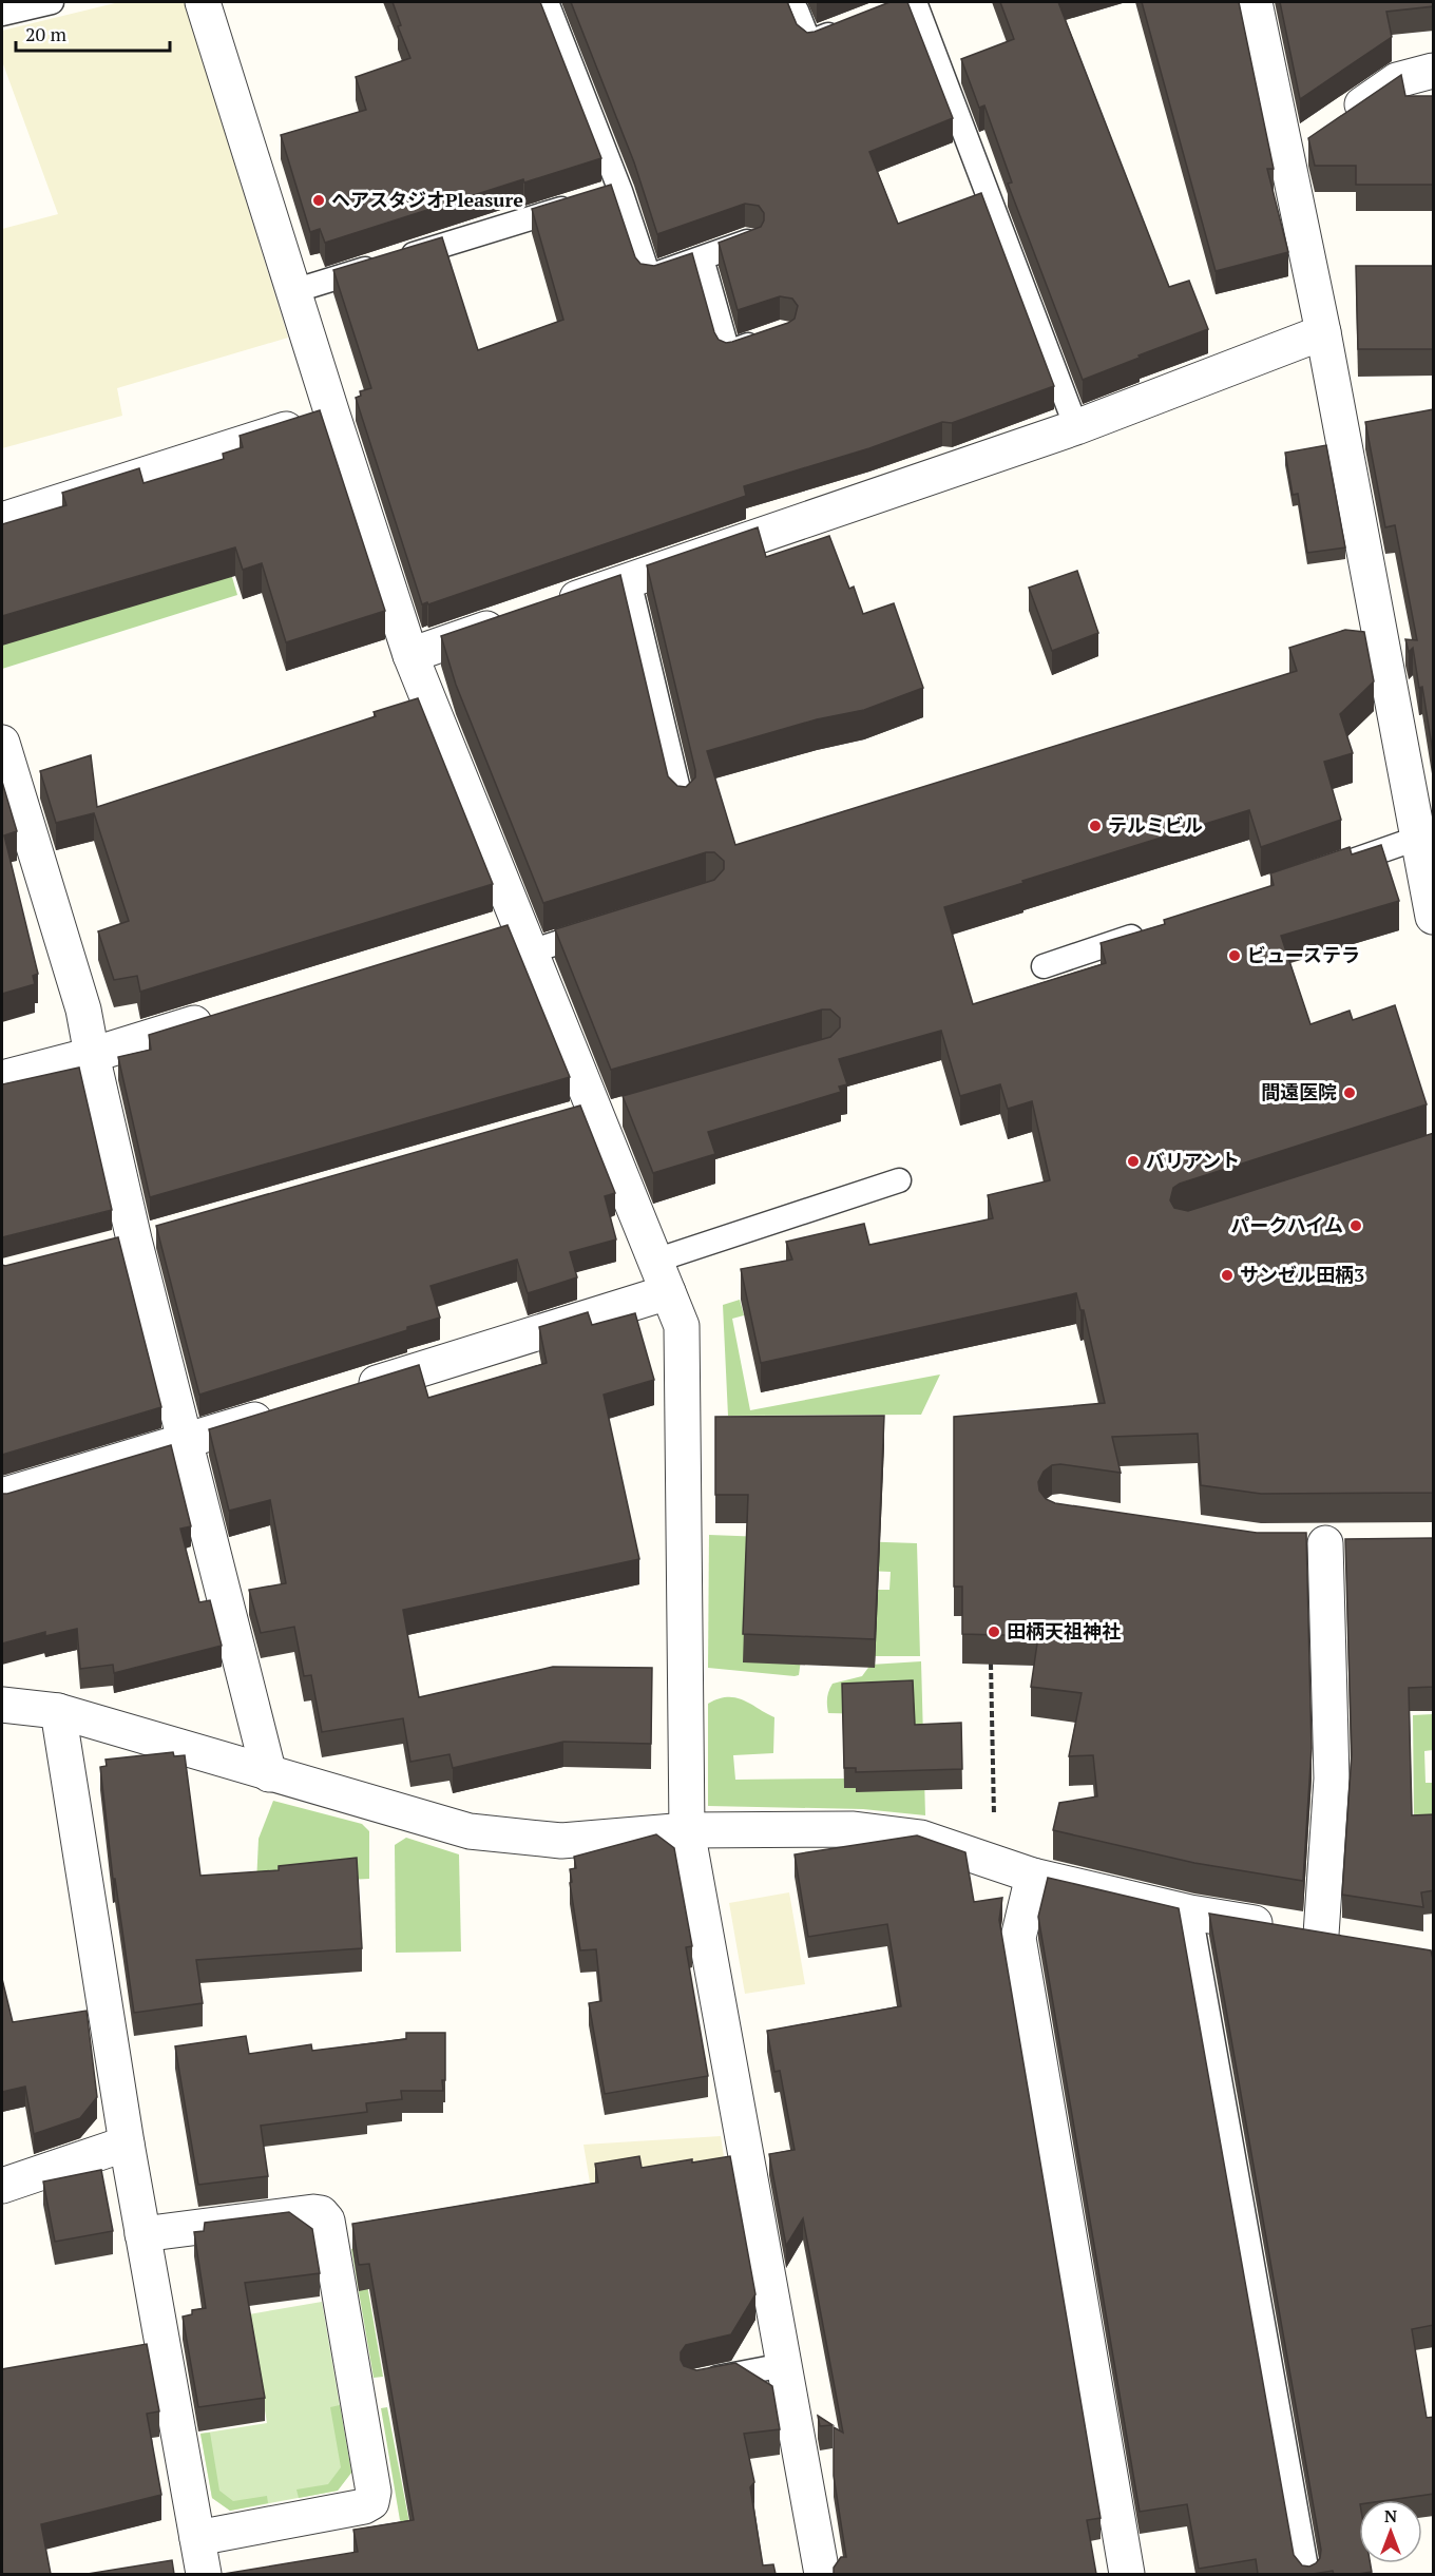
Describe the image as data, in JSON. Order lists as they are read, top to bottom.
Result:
{
  "places": [
    "ヘアスタジオPleasure",
    "テルミビル",
    "ビューステラ",
    "間遠医院",
    "バリアント",
    "パークハイム",
    "サンゼル田柄3",
    "田柄天祖神社"
  ],
  "scale_bar": "20 m",
  "north": "top"
}
